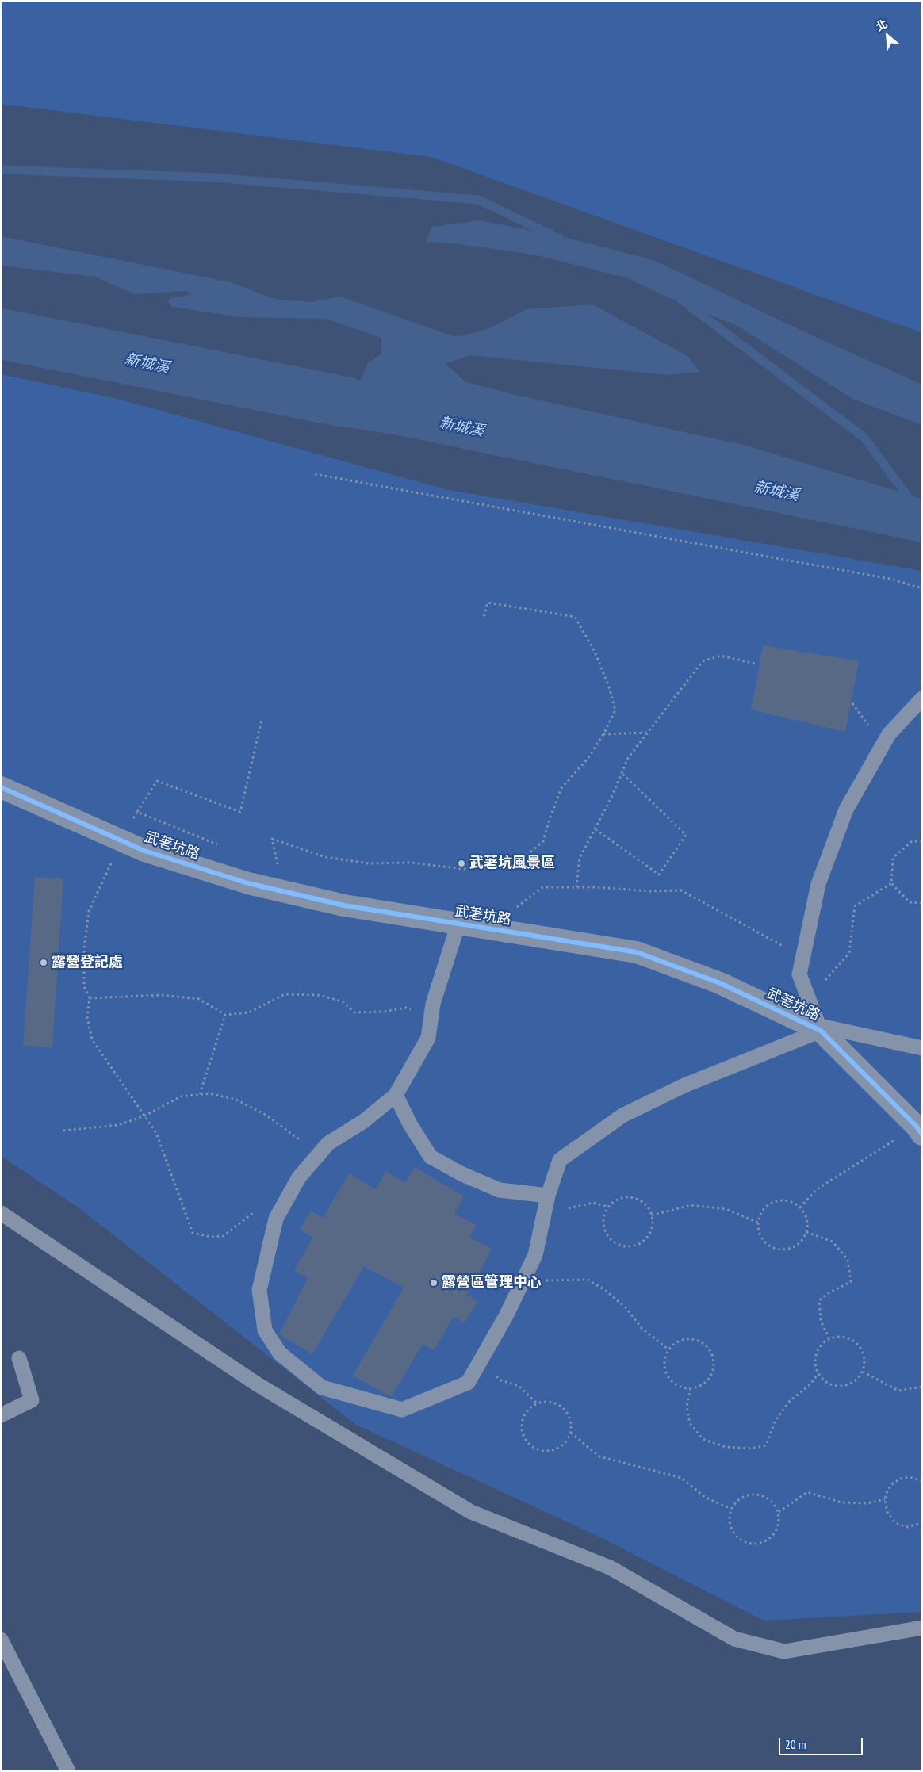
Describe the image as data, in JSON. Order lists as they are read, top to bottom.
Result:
{
  "streets": {
    "street": ["武荖坑路"]
  },
  "water": ["新城溪"],
  "places": ["武荖坑風景區", "露營登記處", "露營區管理中心"],
  "scale_bar": "20 m",
  "north": "top left"
}
